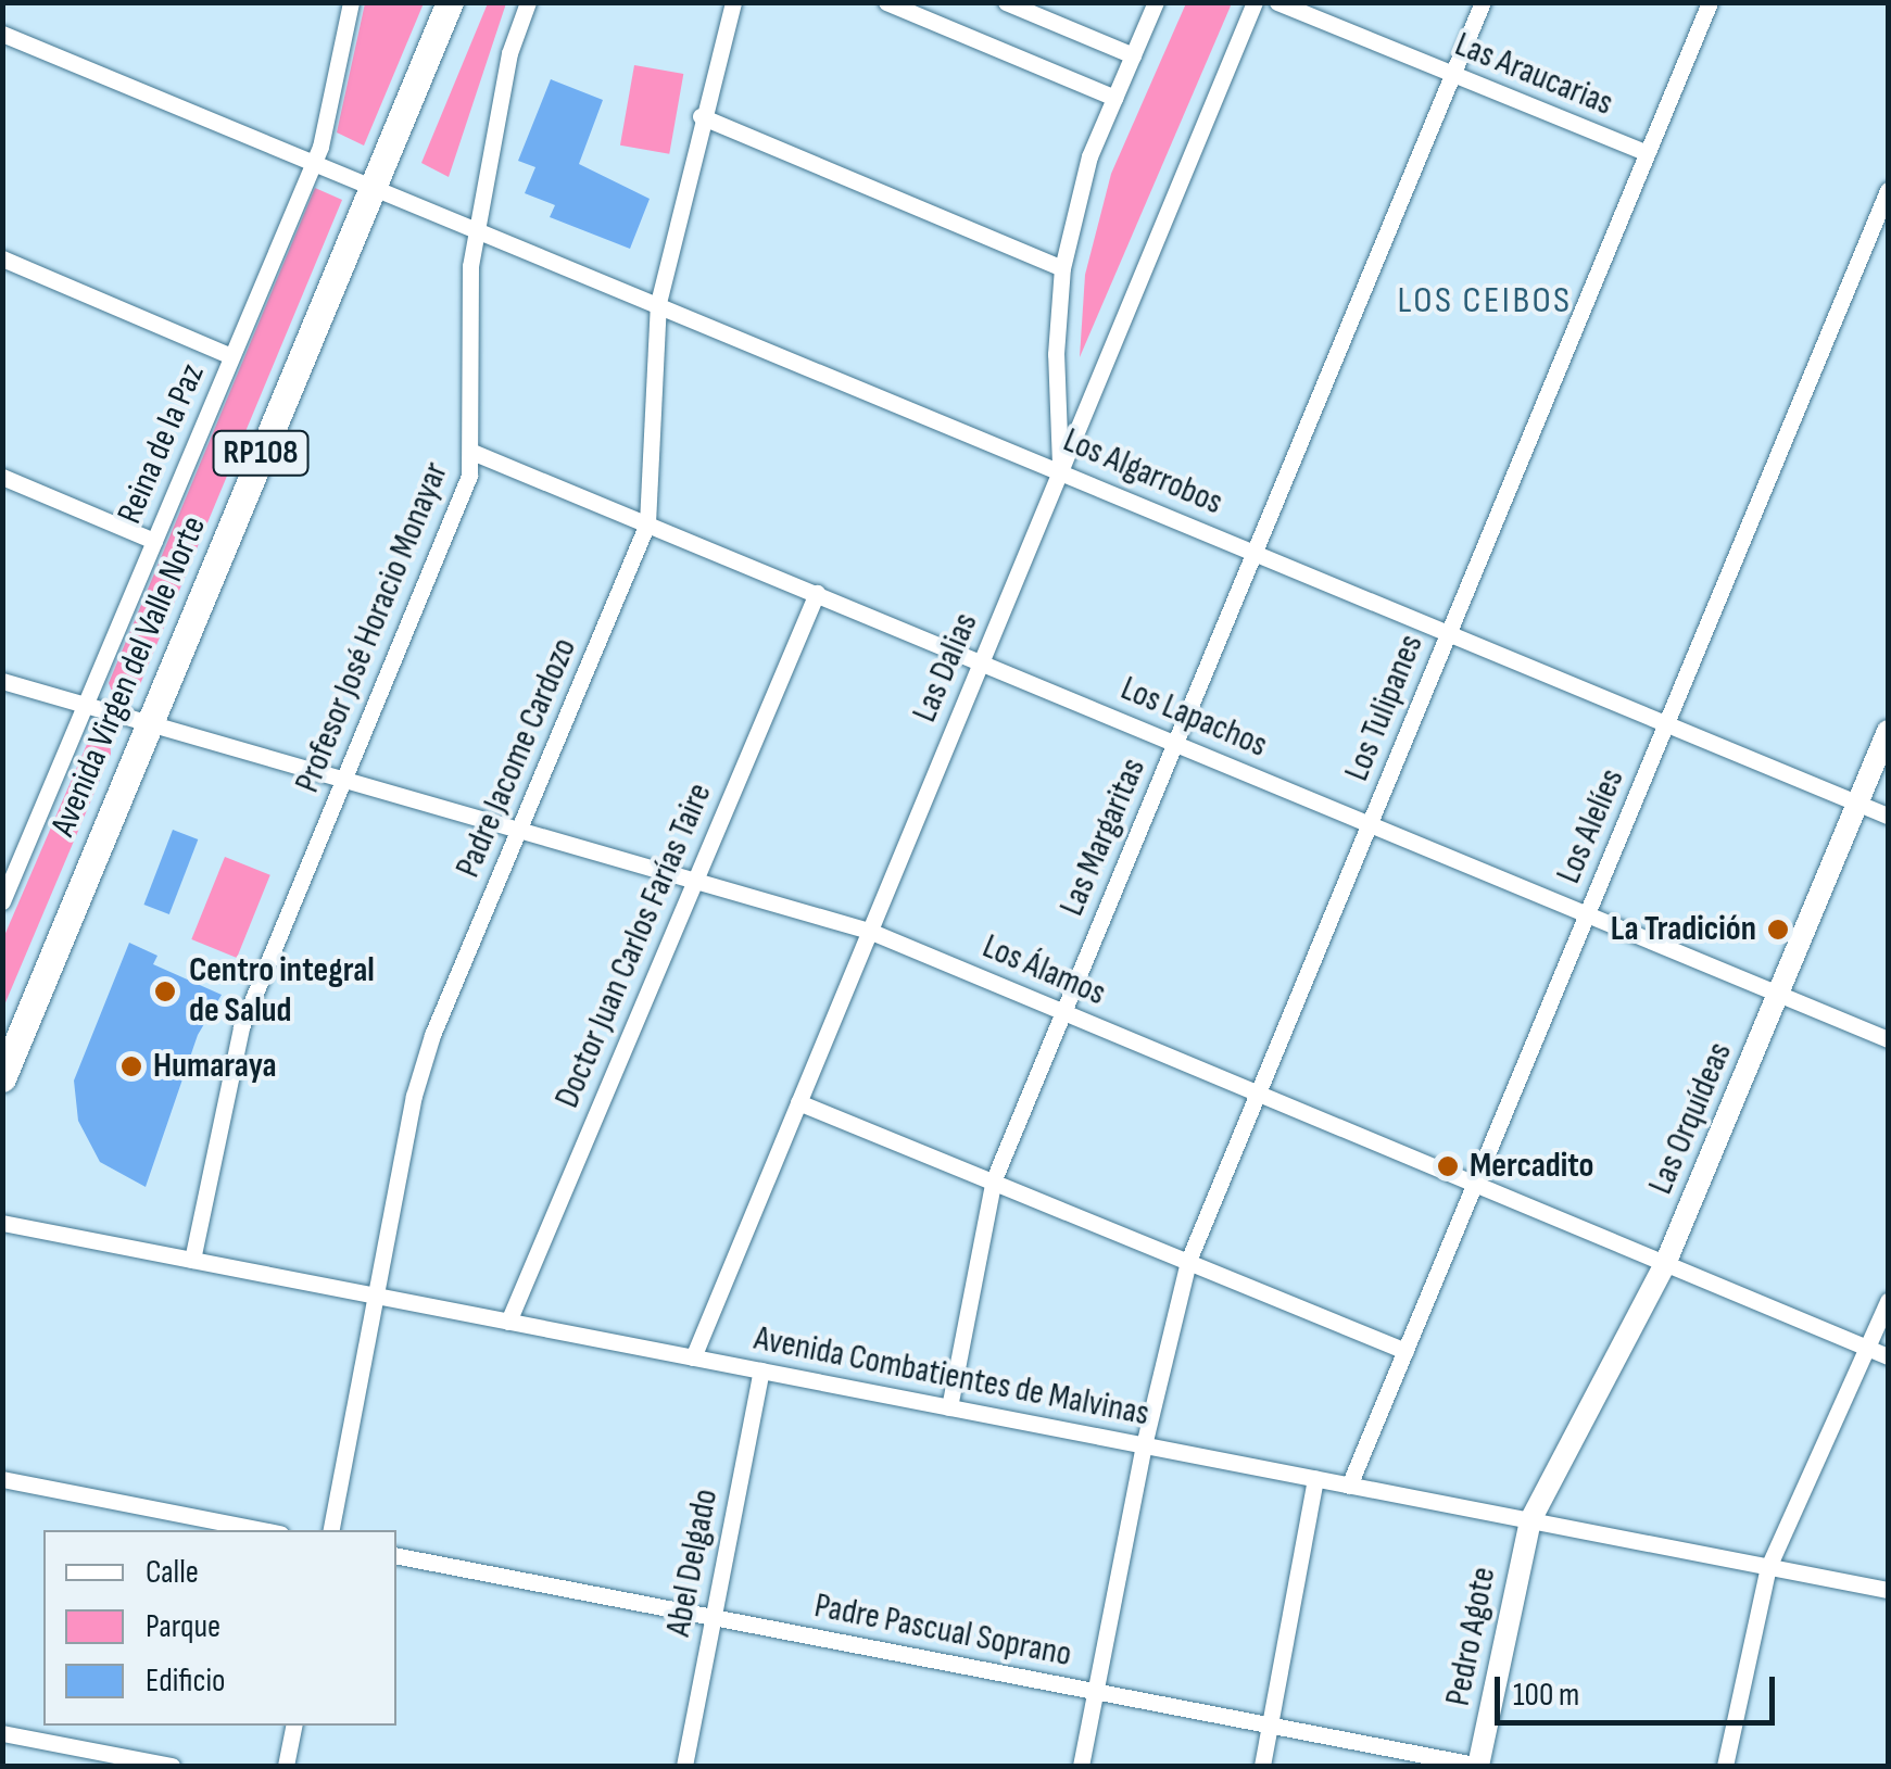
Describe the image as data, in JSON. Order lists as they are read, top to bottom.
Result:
{
  "streets": {
    "main road": ["RP108", "Avenida Virgen del Valle Norte"],
    "street": [
      "Las Araucarias",
      "Reina de la Paz",
      "Los Algarrobos",
      "Profesor José Horacio Monayar",
      "Las Dalias",
      "Los Tulipanes",
      "Los Lapachos",
      "Padre Jacome Cardozo",
      "Los Alelíes",
      "Las Margaritas",
      "Doctor Juan Carlos Farías Taire",
      "Los Álamos",
      "Las Orquídeas",
      "Avenida Combatientes de Malvinas",
      "Abel Delgado",
      "Padre Pascual Soprano",
      "Pedro Agote"
    ]
  },
  "crossings": [
    ["Las Araucarias", "Los Tulipanes"],
    ["Las Araucarias", "Las Margaritas"],
    ["Reina de la Paz", "Los Algarrobos"],
    ["Reina de la Paz", "Los Álamos"],
    ["Los Algarrobos", "Profesor José Horacio Monayar"],
    ["Los Algarrobos", "Las Dalias"],
    ["Los Algarrobos", "Avenida Virgen del Valle Norte"],
    ["Los Algarrobos", "Los Tulipanes"],
    ["Los Algarrobos", "Padre Jacome Cardozo"],
    ["Los Algarrobos", "Los Alelíes"],
    ["Los Algarrobos", "Las Margaritas"],
    ["Los Algarrobos", "Las Orquídeas"],
    ["Profesor José Horacio Monayar", "Los Lapachos"],
    ["Profesor José Horacio Monayar", "Los Álamos"],
    ["Profesor José Horacio Monayar", "Avenida Combatientes de Malvinas"],
    ["Las Dalias", "Los Lapachos"],
    ["Las Dalias", "Los Álamos"],
    ["Las Dalias", "Avenida Combatientes de Malvinas"],
    ["Avenida Virgen del Valle Norte", "Los Álamos"],
    ["Los Tulipanes", "Los Lapachos"],
    ["Los Tulipanes", "Los Álamos"],
    ["Los Tulipanes", "Avenida Combatientes de Malvinas"],
    ["Los Tulipanes", "Padre Pascual Soprano"],
    ["Los Lapachos", "Padre Jacome Cardozo"],
    ["Los Lapachos", "Los Alelíes"],
    ["Los Lapachos", "Las Margaritas"],
    ["Los Lapachos", "Doctor Juan Carlos Farías Taire"],
    ["Los Lapachos", "Las Orquídeas"],
    ["Padre Jacome Cardozo", "Los Álamos"],
    ["Padre Jacome Cardozo", "Avenida Combatientes de Malvinas"],
    ["Los Alelíes", "Los Álamos"],
    ["Los Alelíes", "Avenida Combatientes de Malvinas"],
    ["Las Margaritas", "Los Álamos"],
    ["Las Margaritas", "Avenida Combatientes de Malvinas"],
    ["Doctor Juan Carlos Farías Taire", "Los Álamos"],
    ["Doctor Juan Carlos Farías Taire", "Avenida Combatientes de Malvinas"],
    ["Los Álamos", "Las Orquídeas"],
    ["Las Orquídeas", "Avenida Combatientes de Malvinas"],
    ["Las Orquídeas", "Pedro Agote"],
    ["Avenida Combatientes de Malvinas", "Abel Delgado"],
    ["Avenida Combatientes de Malvinas", "Pedro Agote"],
    ["Abel Delgado", "Padre Pascual Soprano"],
    ["Padre Pascual Soprano", "Pedro Agote"]
  ],
  "districts": ["LOS CEIBOS"],
  "places": [
    "La Tradición",
    "Centro integral de Salud",
    "Humaraya",
    "Mercadito"
  ],
  "legend": ["Calle", "Parque", "Edificio"],
  "scale_bar": "100 m"
}
